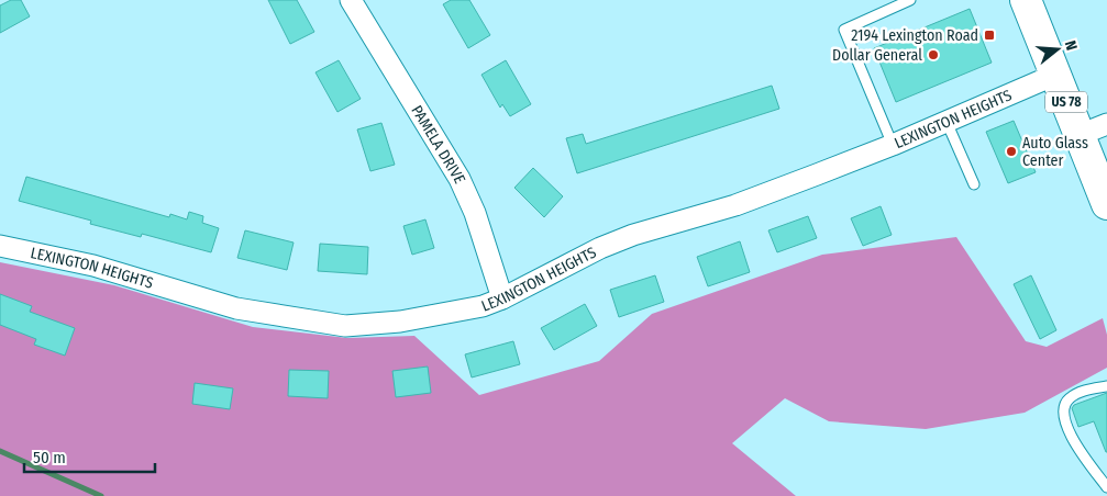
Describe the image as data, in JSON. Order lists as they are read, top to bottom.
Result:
{
  "streets": {
    "highway": ["US 78"],
    "street": ["LEXINGTON HEIGHTS", "PAMELA DRIVE"]
  },
  "crossings": [
    ["US 78", "LEXINGTON HEIGHTS"],
    ["LEXINGTON HEIGHTS", "PAMELA DRIVE"]
  ],
  "places": {
    "transit": ["2194 Lexington Road"],
    "other": ["Dollar General", "Auto Glass Center"]
  },
  "scale_bar": "50 m",
  "north": "right"
}
